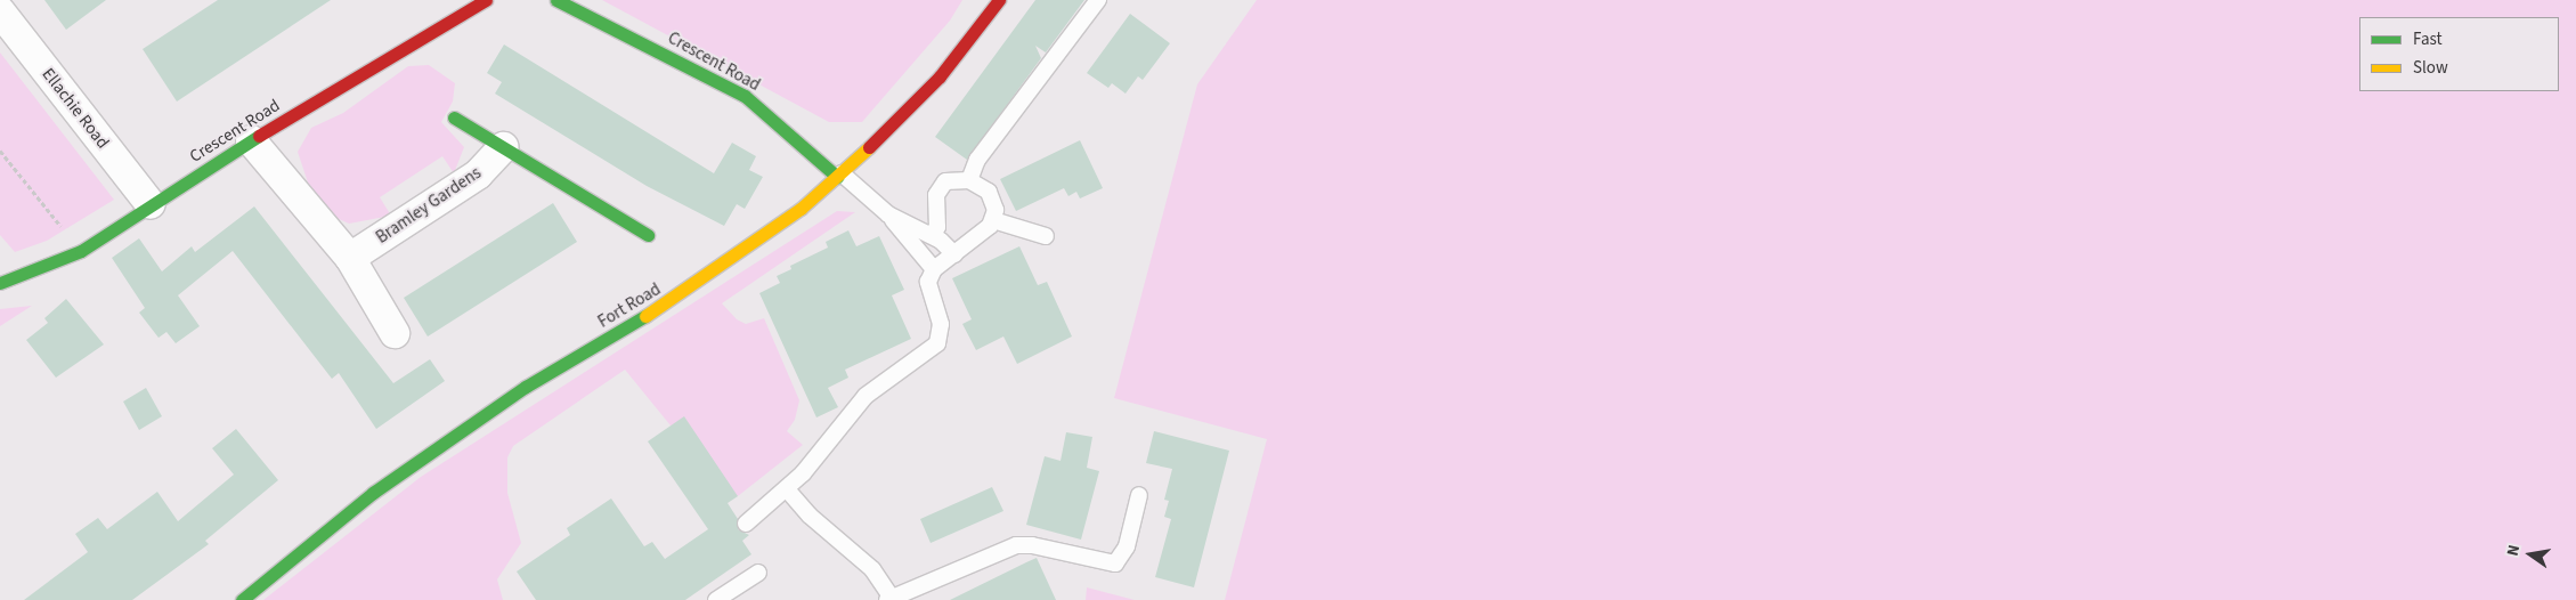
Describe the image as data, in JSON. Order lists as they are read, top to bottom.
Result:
{
  "streets": {
    "street": [
      "Crescent Road",
      "Ellachie Road",
      "Bramley Gardens",
      "Fort Road"
    ]
  },
  "crossings": [
    ["Crescent Road", "Ellachie Road"],
    ["Crescent Road", "Fort Road"]
  ],
  "legend": ["Fast", "Slow"],
  "north": "left"
}
